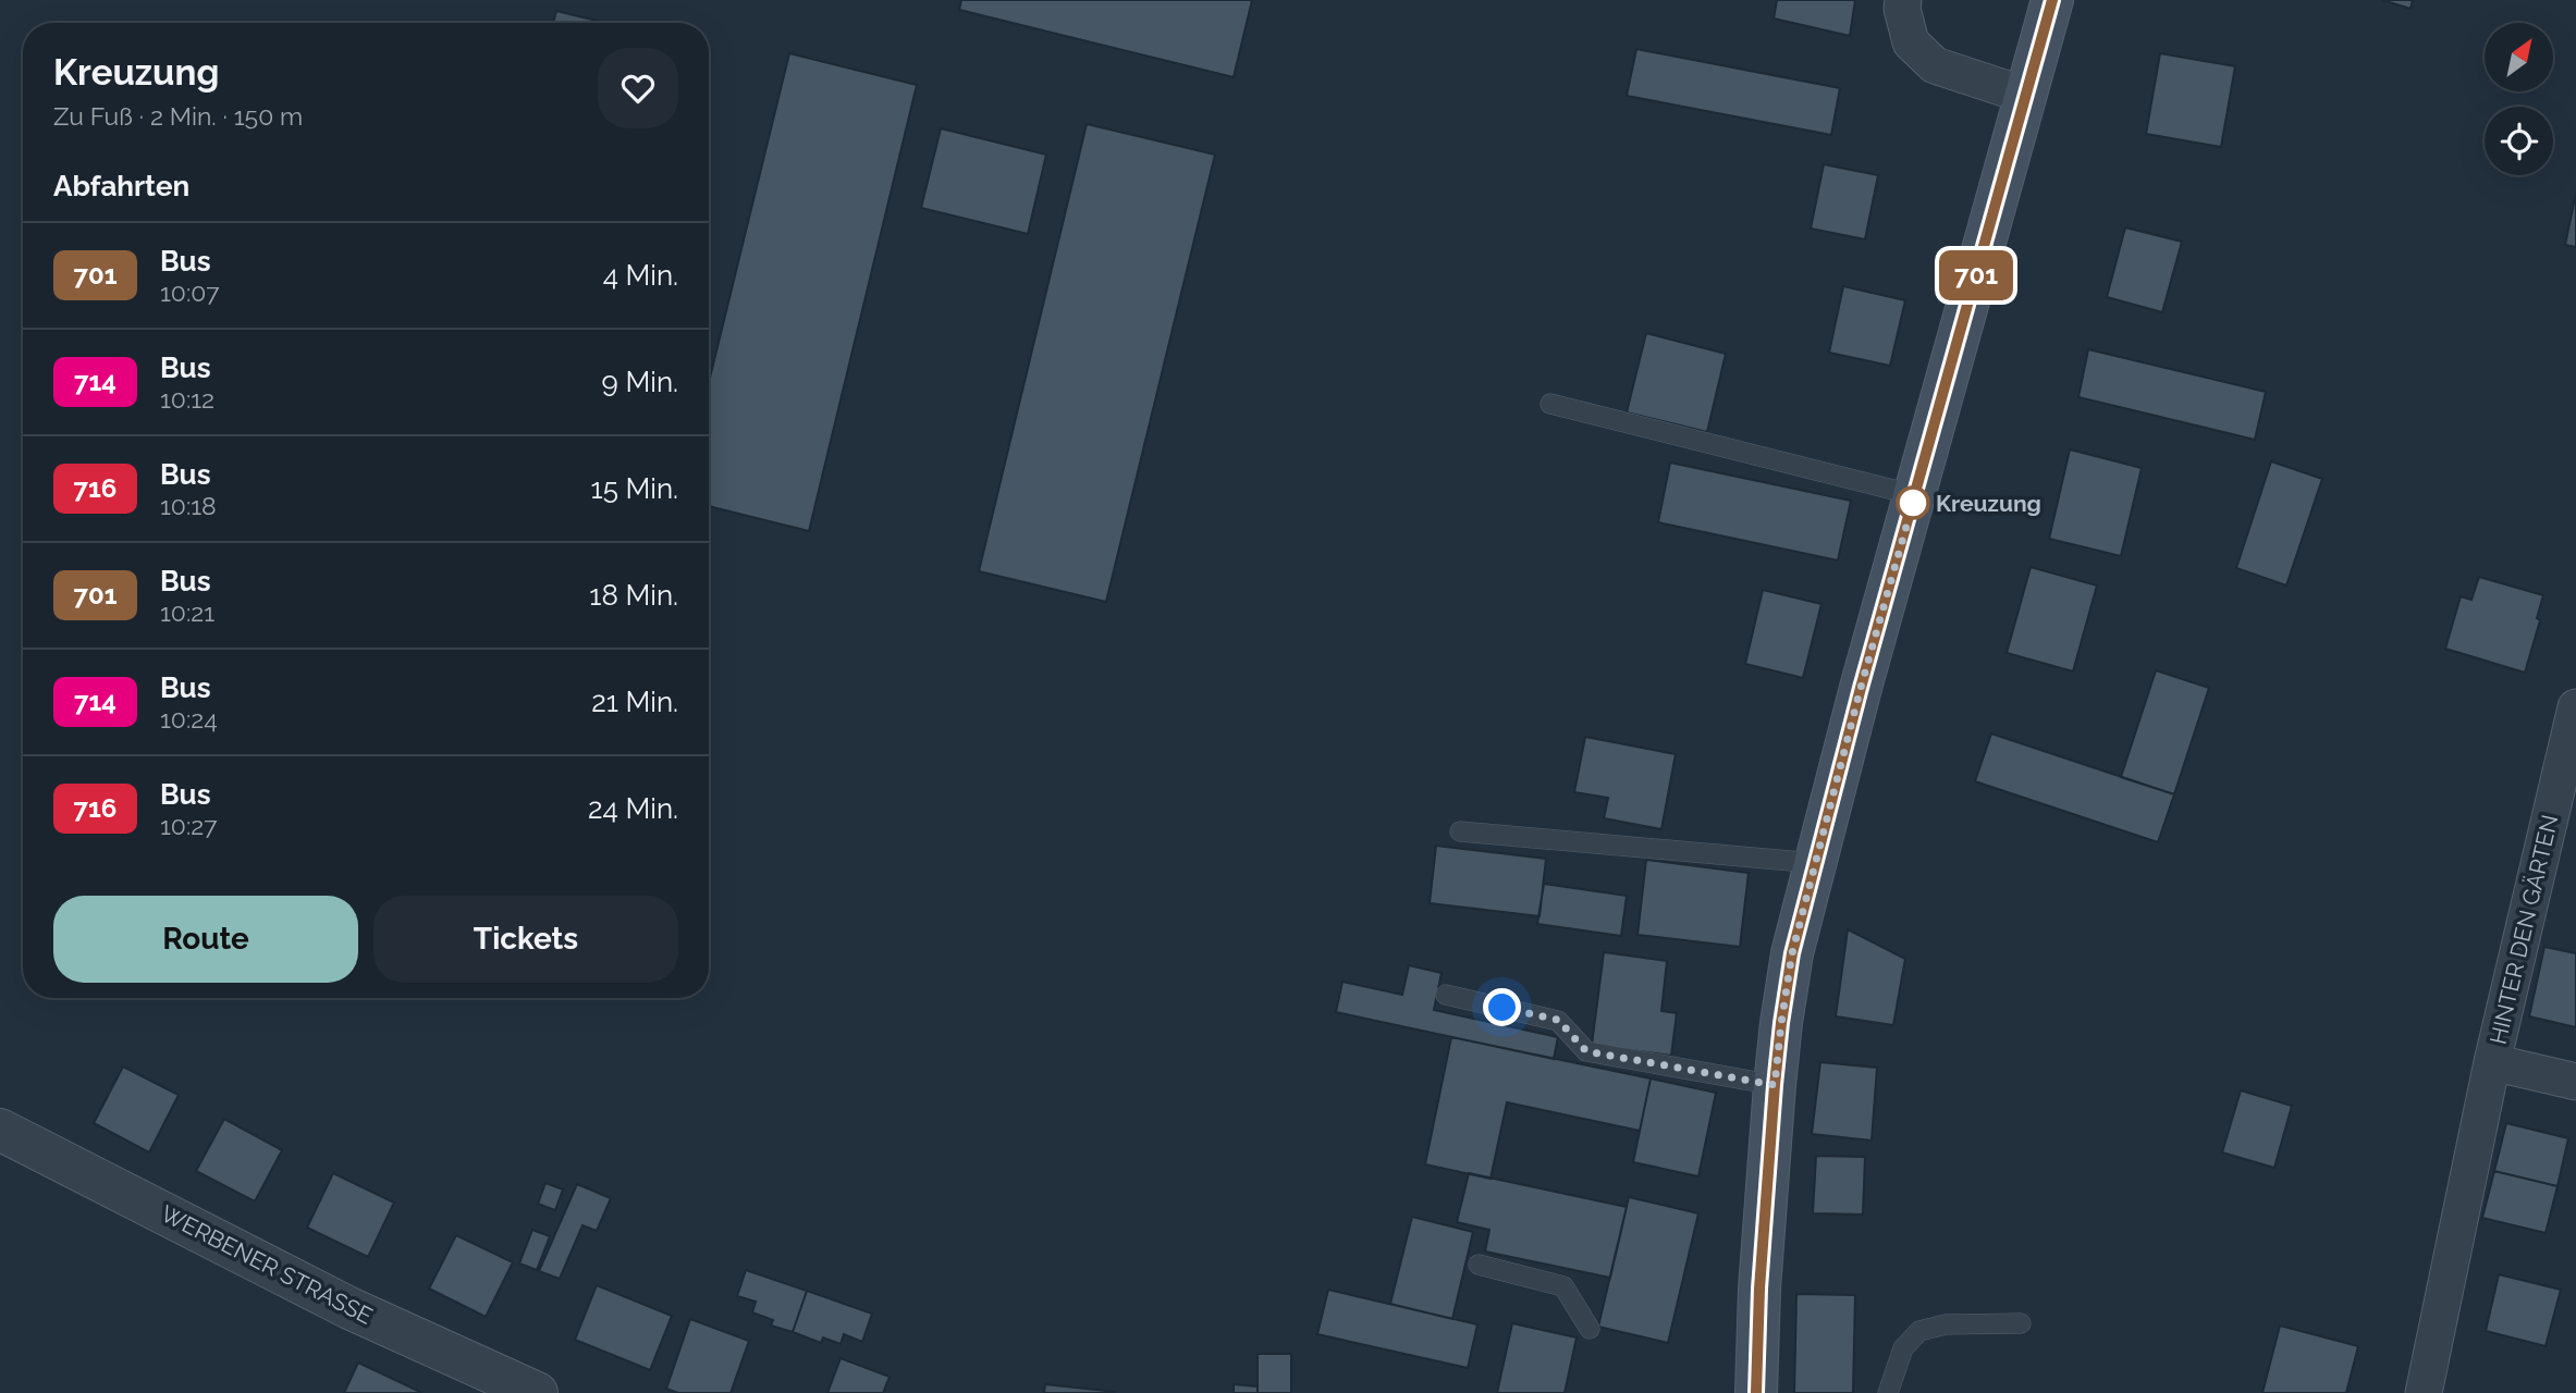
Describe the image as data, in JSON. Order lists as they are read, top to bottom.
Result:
{
  "streets": {
    "street": ["HINTER DEN GÄRTEN", "WERBENER STRASSE"]
  },
  "places": ["Kreuzung"],
  "lines": ["bus line 701"],
  "north": "top right",
  "page": {
    "on_map": "701",
    "heading": [
      ["Kreuzung", "Zu Fuß · 2 Min. · 150 m"],
      "Abfahrten"
    ],
    "list": [
      {
        "mark": "701",
        "name": "Bus",
        "note": "10:07",
        "value": "4 Min."
      },
      {
        "mark": "714",
        "name": "Bus",
        "note": "10:12",
        "value": "9 Min."
      },
      {
        "mark": "716",
        "name": "Bus",
        "note": "10:18",
        "value": "15 Min."
      },
      {
        "mark": "701",
        "name": "Bus",
        "note": "10:21",
        "value": "18 Min."
      },
      {
        "mark": "714",
        "name": "Bus",
        "note": "10:24",
        "value": "21 Min."
      },
      {
        "mark": "716",
        "name": "Bus",
        "note": "10:27",
        "value": "24 Min."
      }
    ],
    "buttons": ["Route", "Tickets"]
  }
}
